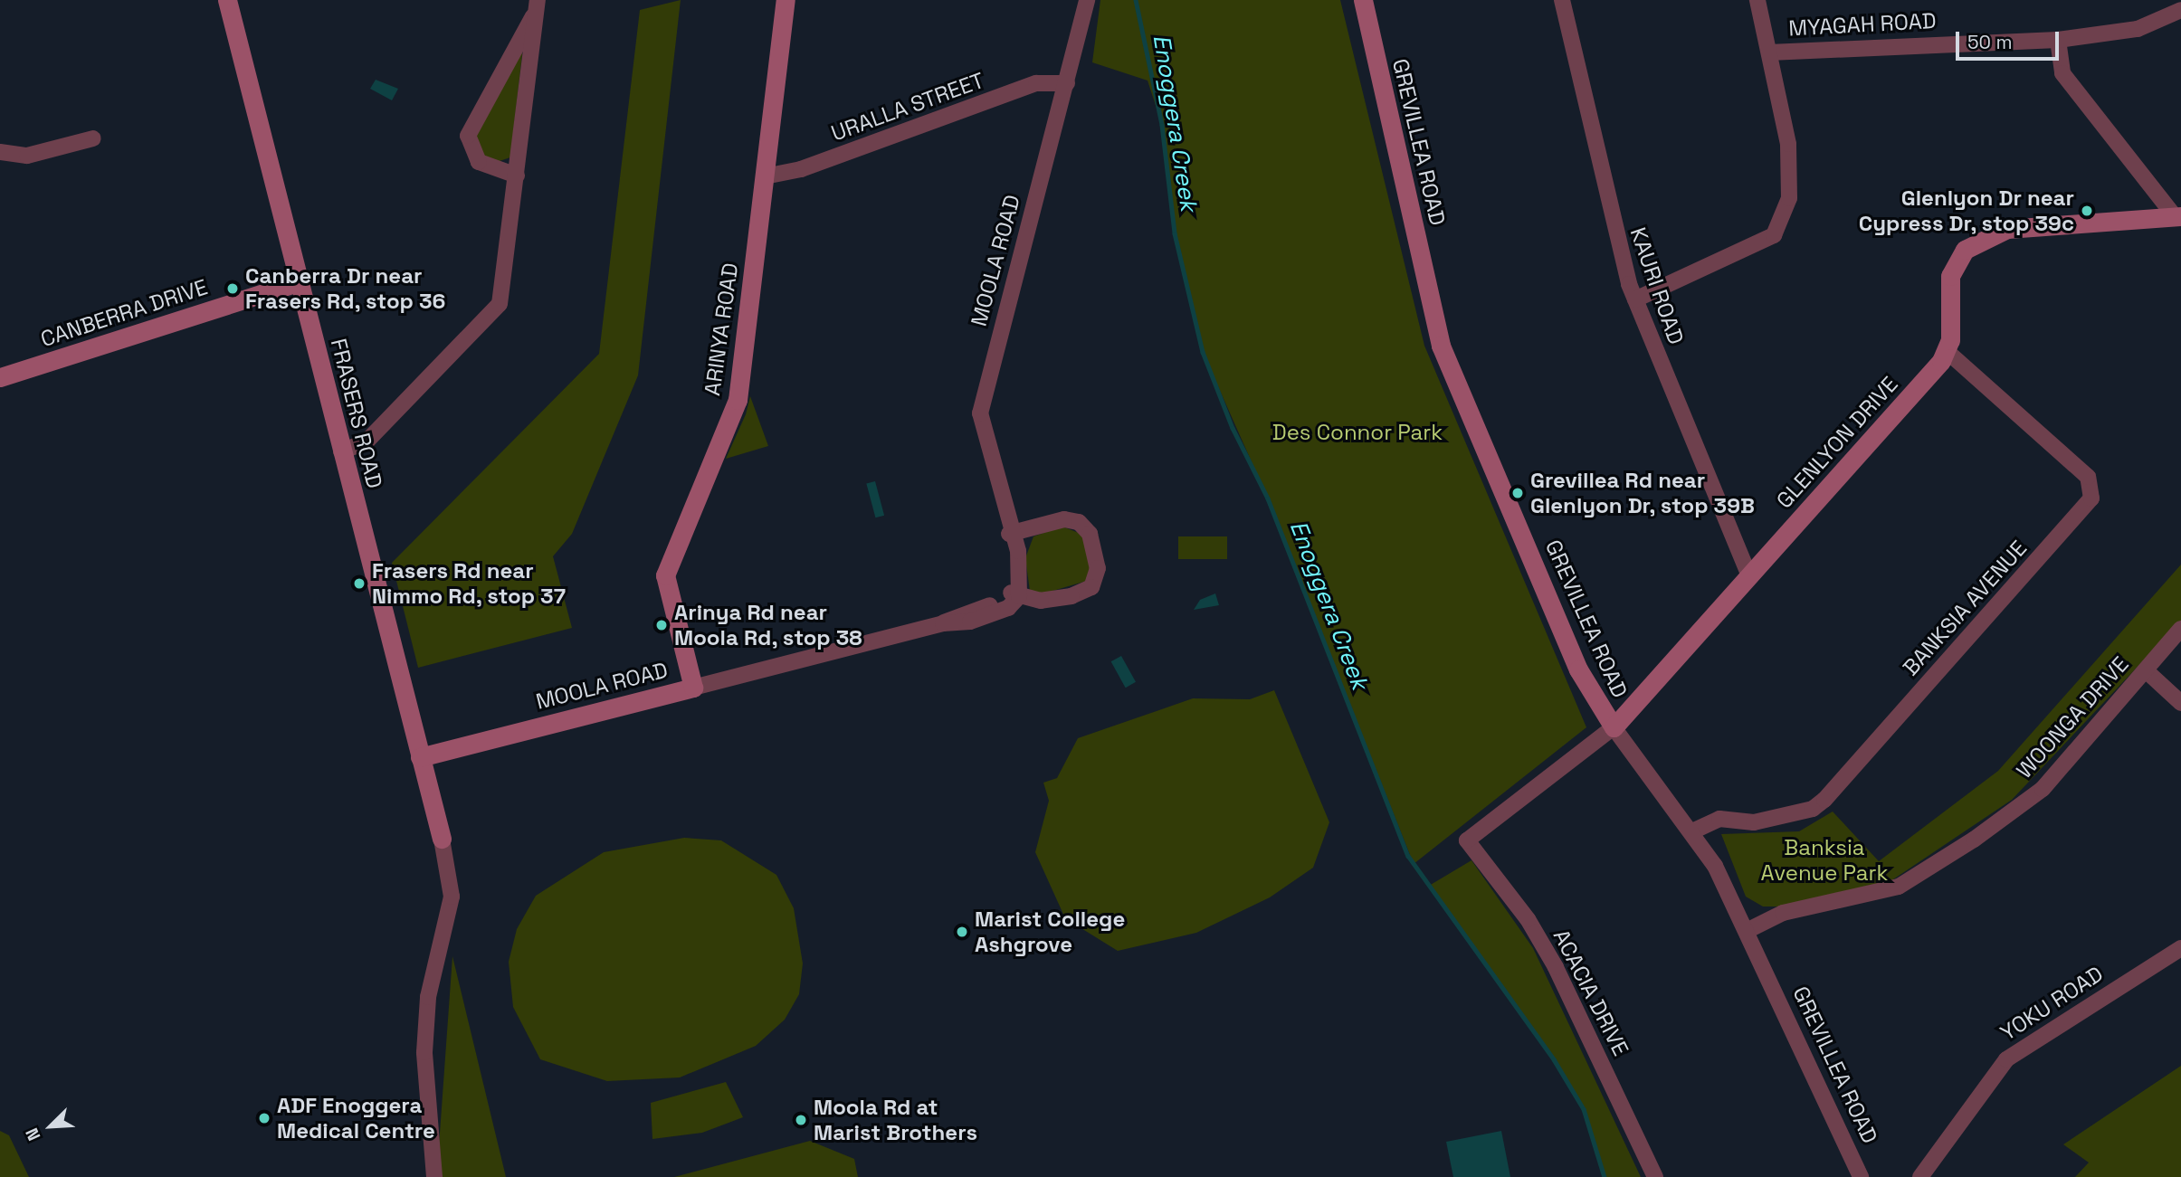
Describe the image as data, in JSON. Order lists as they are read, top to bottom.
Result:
{
  "streets": {
    "street": [
      "MYAGAH ROAD",
      "URALLA STREET",
      "GREVILLEA ROAD",
      "MOOLA ROAD",
      "KAURI ROAD",
      "CANBERRA DRIVE",
      "ARINYA ROAD",
      "FRASERS ROAD",
      "GLENLYON DRIVE",
      "BANKSIA AVENUE",
      "WOONGA DRIVE",
      "ACACIA DRIVE",
      "YOKU ROAD"
    ]
  },
  "crossings": [
    ["URALLA STREET", "MOOLA ROAD"],
    ["URALLA STREET", "ARINYA ROAD"],
    ["GREVILLEA ROAD", "GLENLYON DRIVE"],
    ["GREVILLEA ROAD", "BANKSIA AVENUE"],
    ["GREVILLEA ROAD", "WOONGA DRIVE"],
    ["MOOLA ROAD", "ARINYA ROAD"],
    ["MOOLA ROAD", "FRASERS ROAD"],
    ["KAURI ROAD", "GLENLYON DRIVE"],
    ["CANBERRA DRIVE", "FRASERS ROAD"],
    ["GLENLYON DRIVE", "BANKSIA AVENUE"],
    ["GLENLYON DRIVE", "ACACIA DRIVE"]
  ],
  "water": ["Enoggera Creek"],
  "parks": ["Des Connor Park", "Banksia Avenue Park"],
  "places": [
    "Glenlyon Dr near Cypress Dr, stop 39c",
    "Canberra Dr near Frasers Rd, stop 36",
    "Grevillea Rd near Glenlyon Dr, stop 39B",
    "Frasers Rd near Nimmo Rd, stop 37",
    "Arinya Rd near Moola Rd, stop 38",
    "Marist College Ashgrove",
    "ADF Enoggera Medical Centre",
    "Moola Rd at Marist Brothers"
  ],
  "scale_bar": "50 m",
  "north": "bottom left"
}
